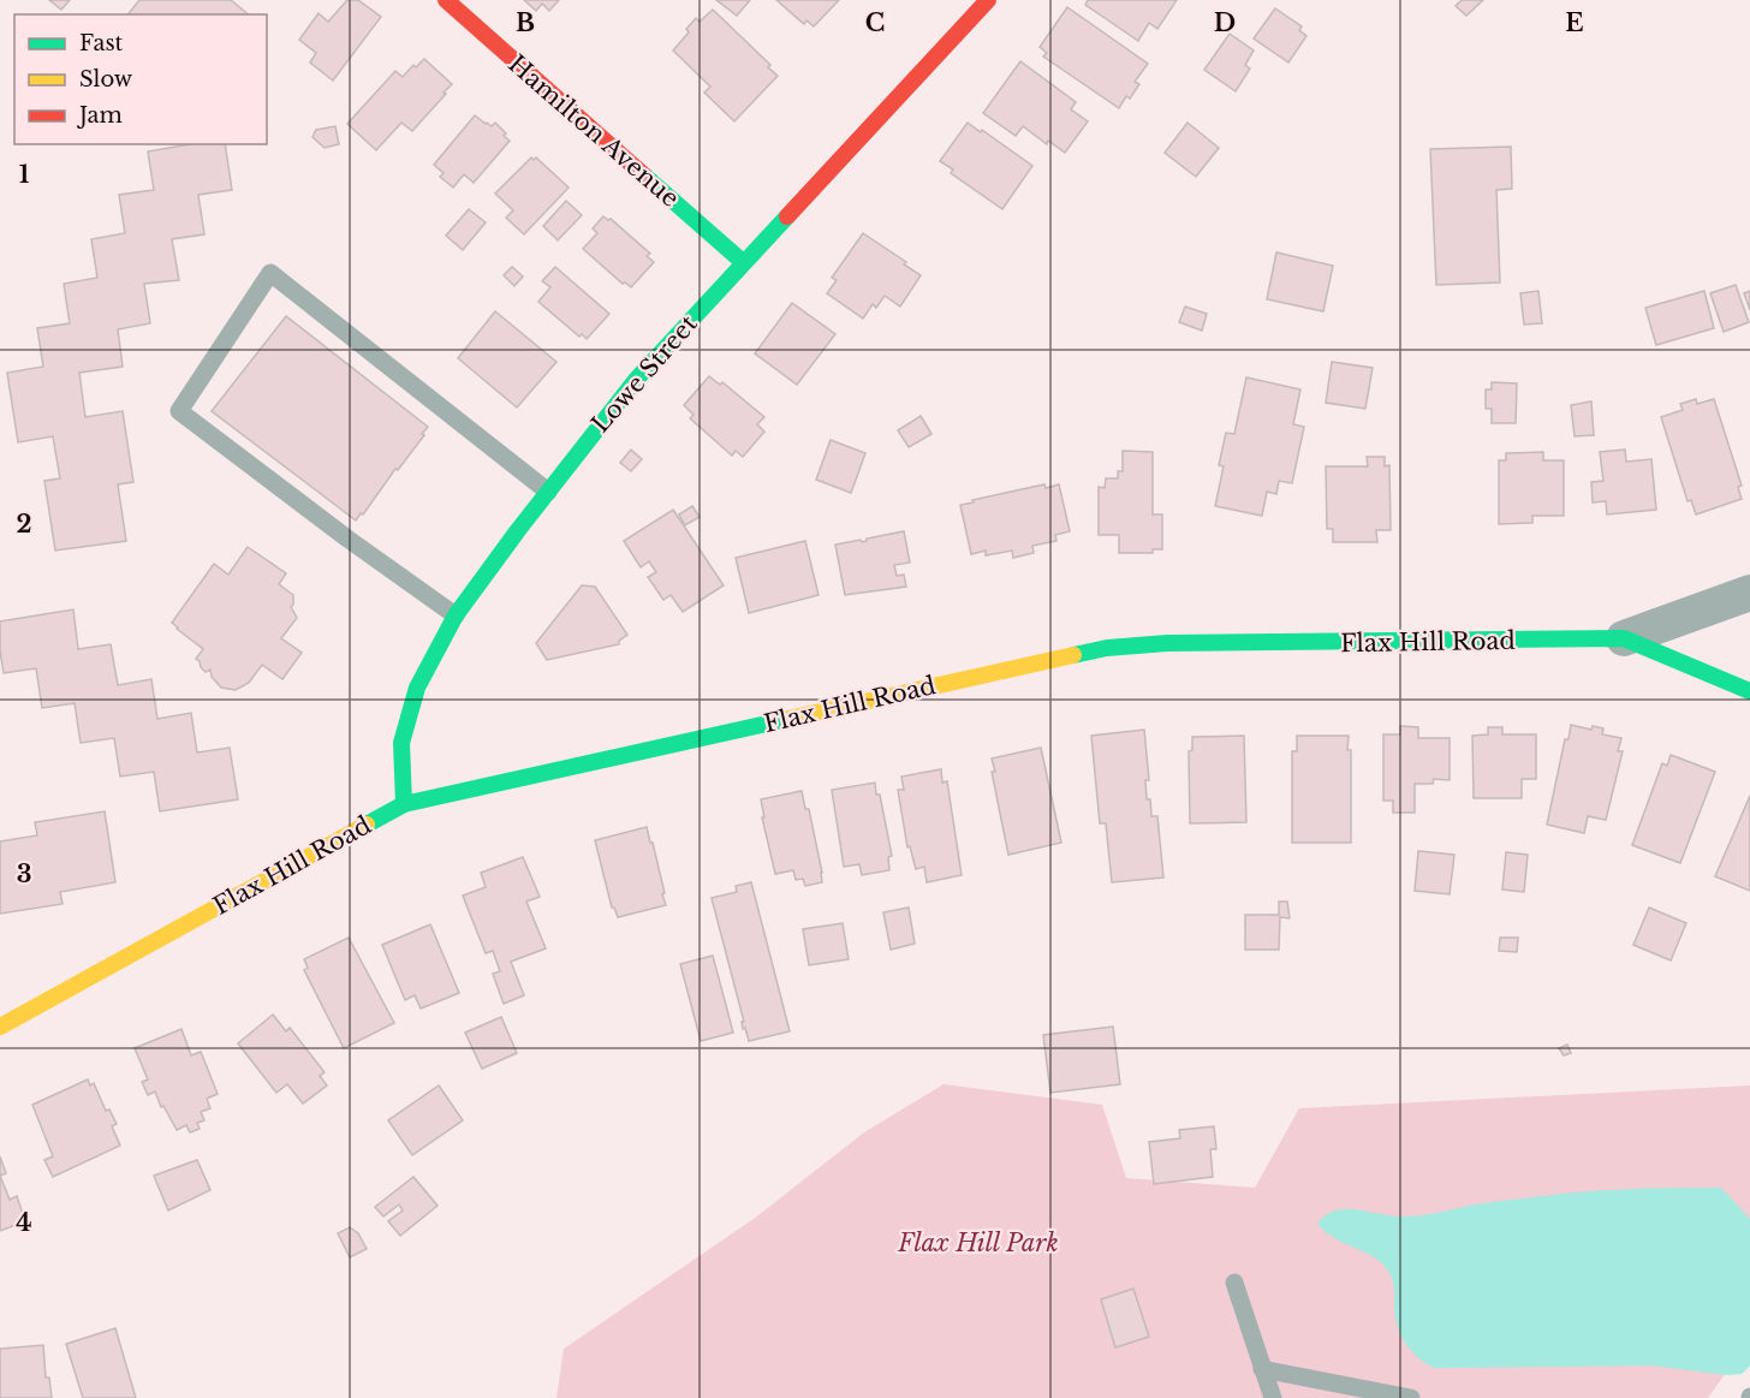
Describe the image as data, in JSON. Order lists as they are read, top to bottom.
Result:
{
  "streets": {
    "main road": ["Hamilton Avenue", "Lowe Street", "Flax Hill Road"]
  },
  "crossings": [
    ["Hamilton Avenue", "Lowe Street"],
    ["Lowe Street", "Flax Hill Road"]
  ],
  "parks": ["Flax Hill Park"],
  "legend": ["Fast", "Slow", "Jam"],
  "grid": {
    "columns": [
      "B",
      "C",
      "D",
      "E"
    ],
    "rows": [
      "1",
      "2",
      "3",
      "4"
    ]
  }
}
